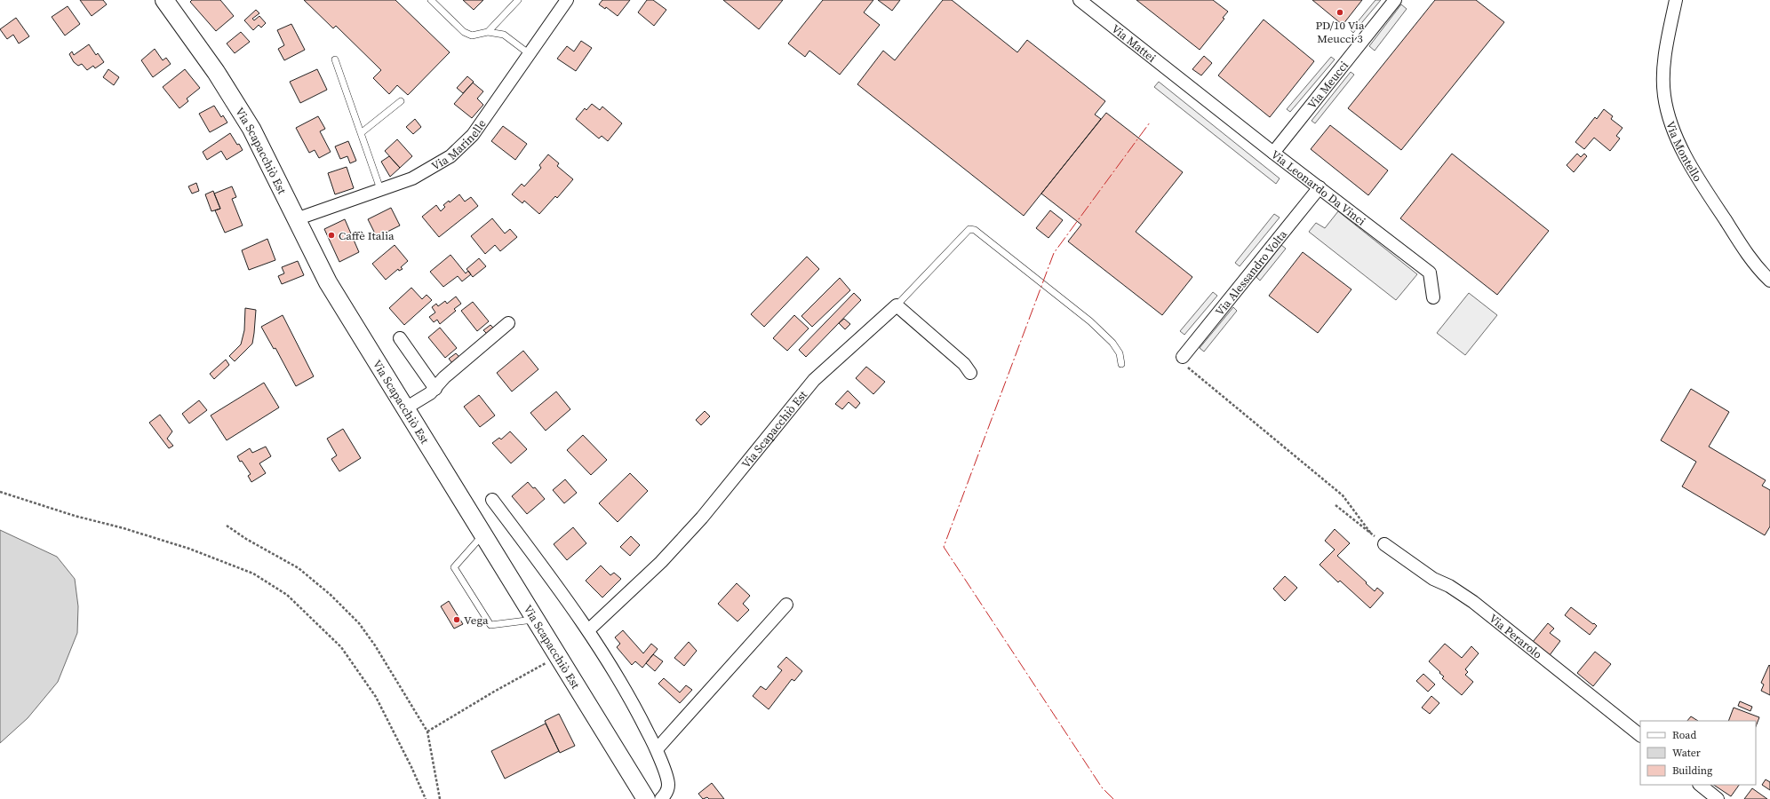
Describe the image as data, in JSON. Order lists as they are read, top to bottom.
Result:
{
  "streets": {
    "main road": ["Via Scapacchiò Est"],
    "street": [
      "Via Mattei",
      "Via Meucci",
      "Via Marinelle",
      "Via Montello",
      "Via Leonardo Da Vinci",
      "Via Alessandro Volta",
      "Via Perarolo"
    ]
  },
  "crossings": [
    ["Via Mattei", "Via Leonardo Da Vinci"],
    ["Via Meucci", "Via Leonardo Da Vinci"],
    ["Via Marinelle", "Via Scapacchiò Est"],
    ["Via Leonardo Da Vinci", "Via Alessandro Volta"]
  ],
  "places": ["PD/10 Via Meucci 3", "Caffè Italia", "Vega"],
  "legend": ["Road", "Water", "Building"]
}
